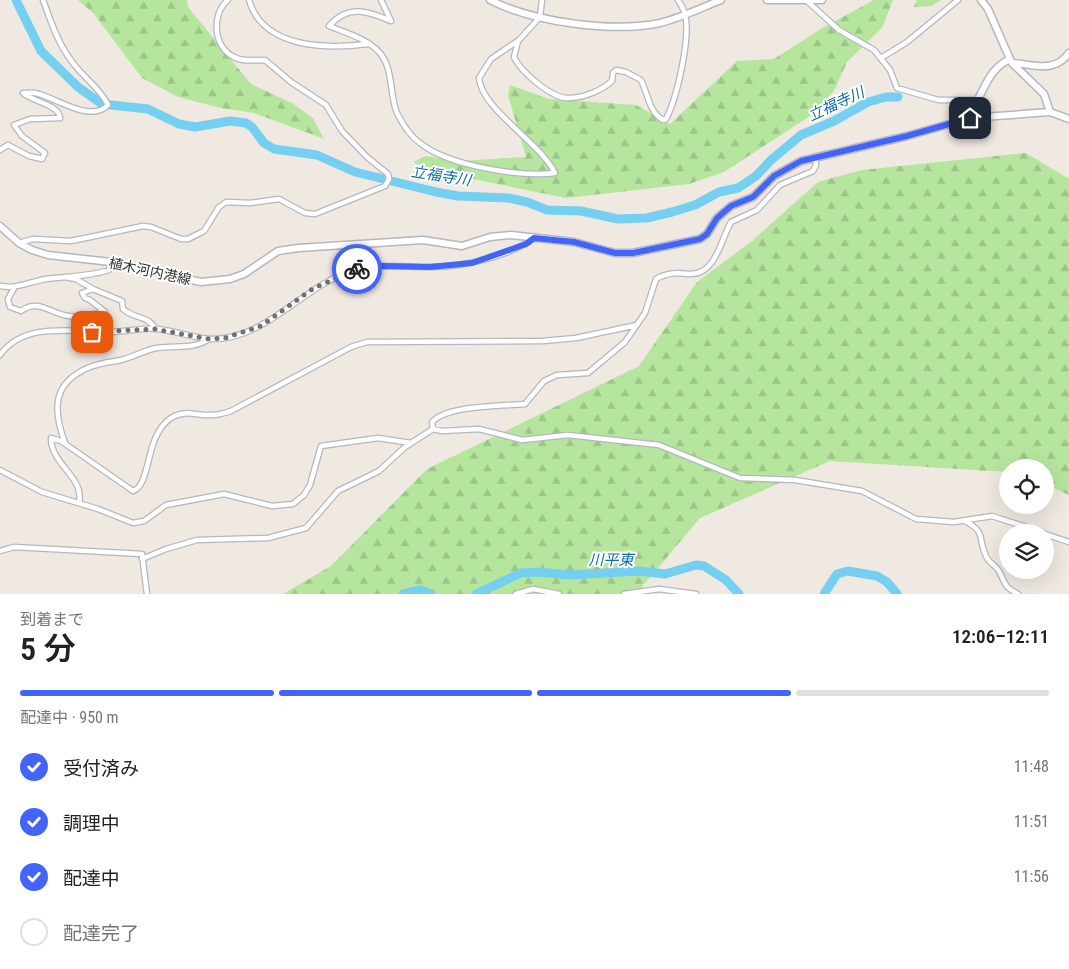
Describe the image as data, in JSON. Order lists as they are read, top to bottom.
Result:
{
  "streets": {
    "main road": ["植木河内港線"]
  },
  "water": ["立福寺川", "川平東"],
  "page": {
    "heading": ["5 分", "到着まで", "12:06–12:11"],
    "bar": "配達中 · 950 m",
    "list": [
      ["受付済み", "11:48"],
      ["調理中", "11:51"],
      ["配達中", "11:56"],
      "配達完了"
    ]
  }
}
